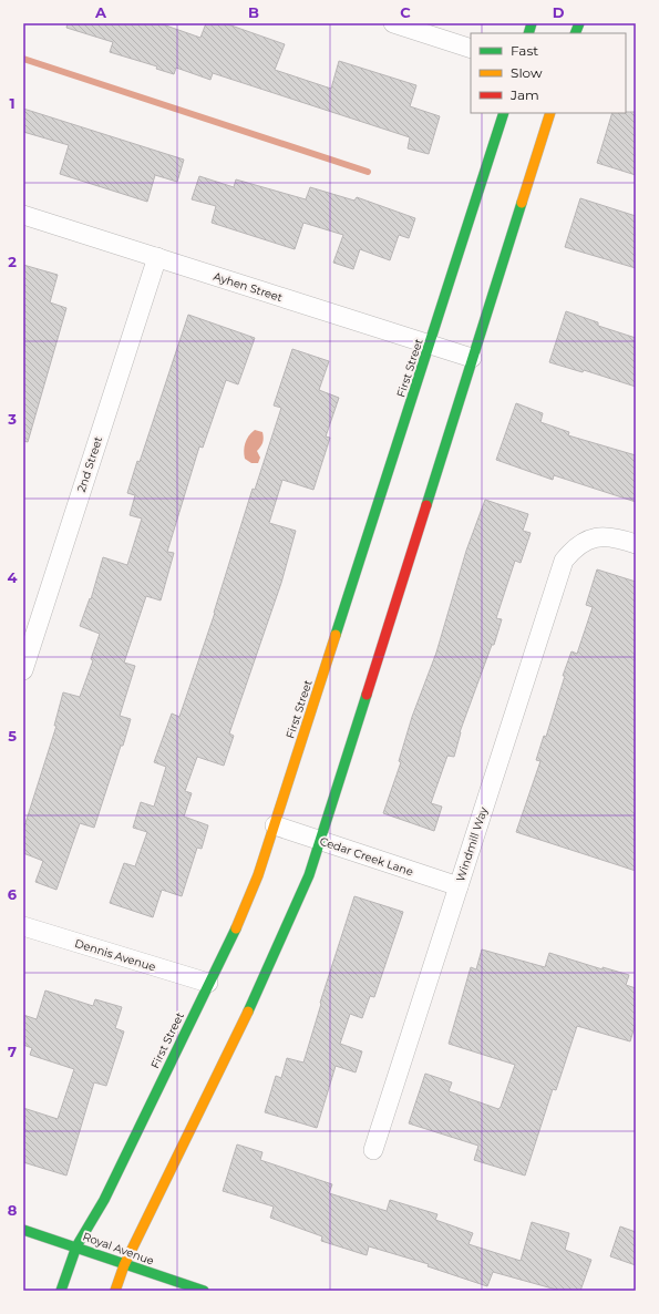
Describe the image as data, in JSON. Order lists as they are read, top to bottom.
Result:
{
  "streets": {
    "main road": ["First Street", "Royal Avenue"],
    "street": [
      "Ayhen Street",
      "2nd Street",
      "Windmill Way",
      "Cedar Creek Lane",
      "Dennis Avenue"
    ]
  },
  "crossings": [
    ["Ayhen Street", "First Street"],
    ["Ayhen Street", "2nd Street"],
    ["First Street", "Cedar Creek Lane"],
    ["First Street", "Dennis Avenue"],
    ["First Street", "Royal Avenue"],
    ["Windmill Way", "Cedar Creek Lane"]
  ],
  "legend": ["Fast", "Slow", "Jam"],
  "grid": {
    "columns": [
      "A",
      "B",
      "C",
      "D"
    ],
    "rows": [
      "1",
      "2",
      "3",
      "4",
      "5",
      "6",
      "7",
      "8"
    ]
  }
}
